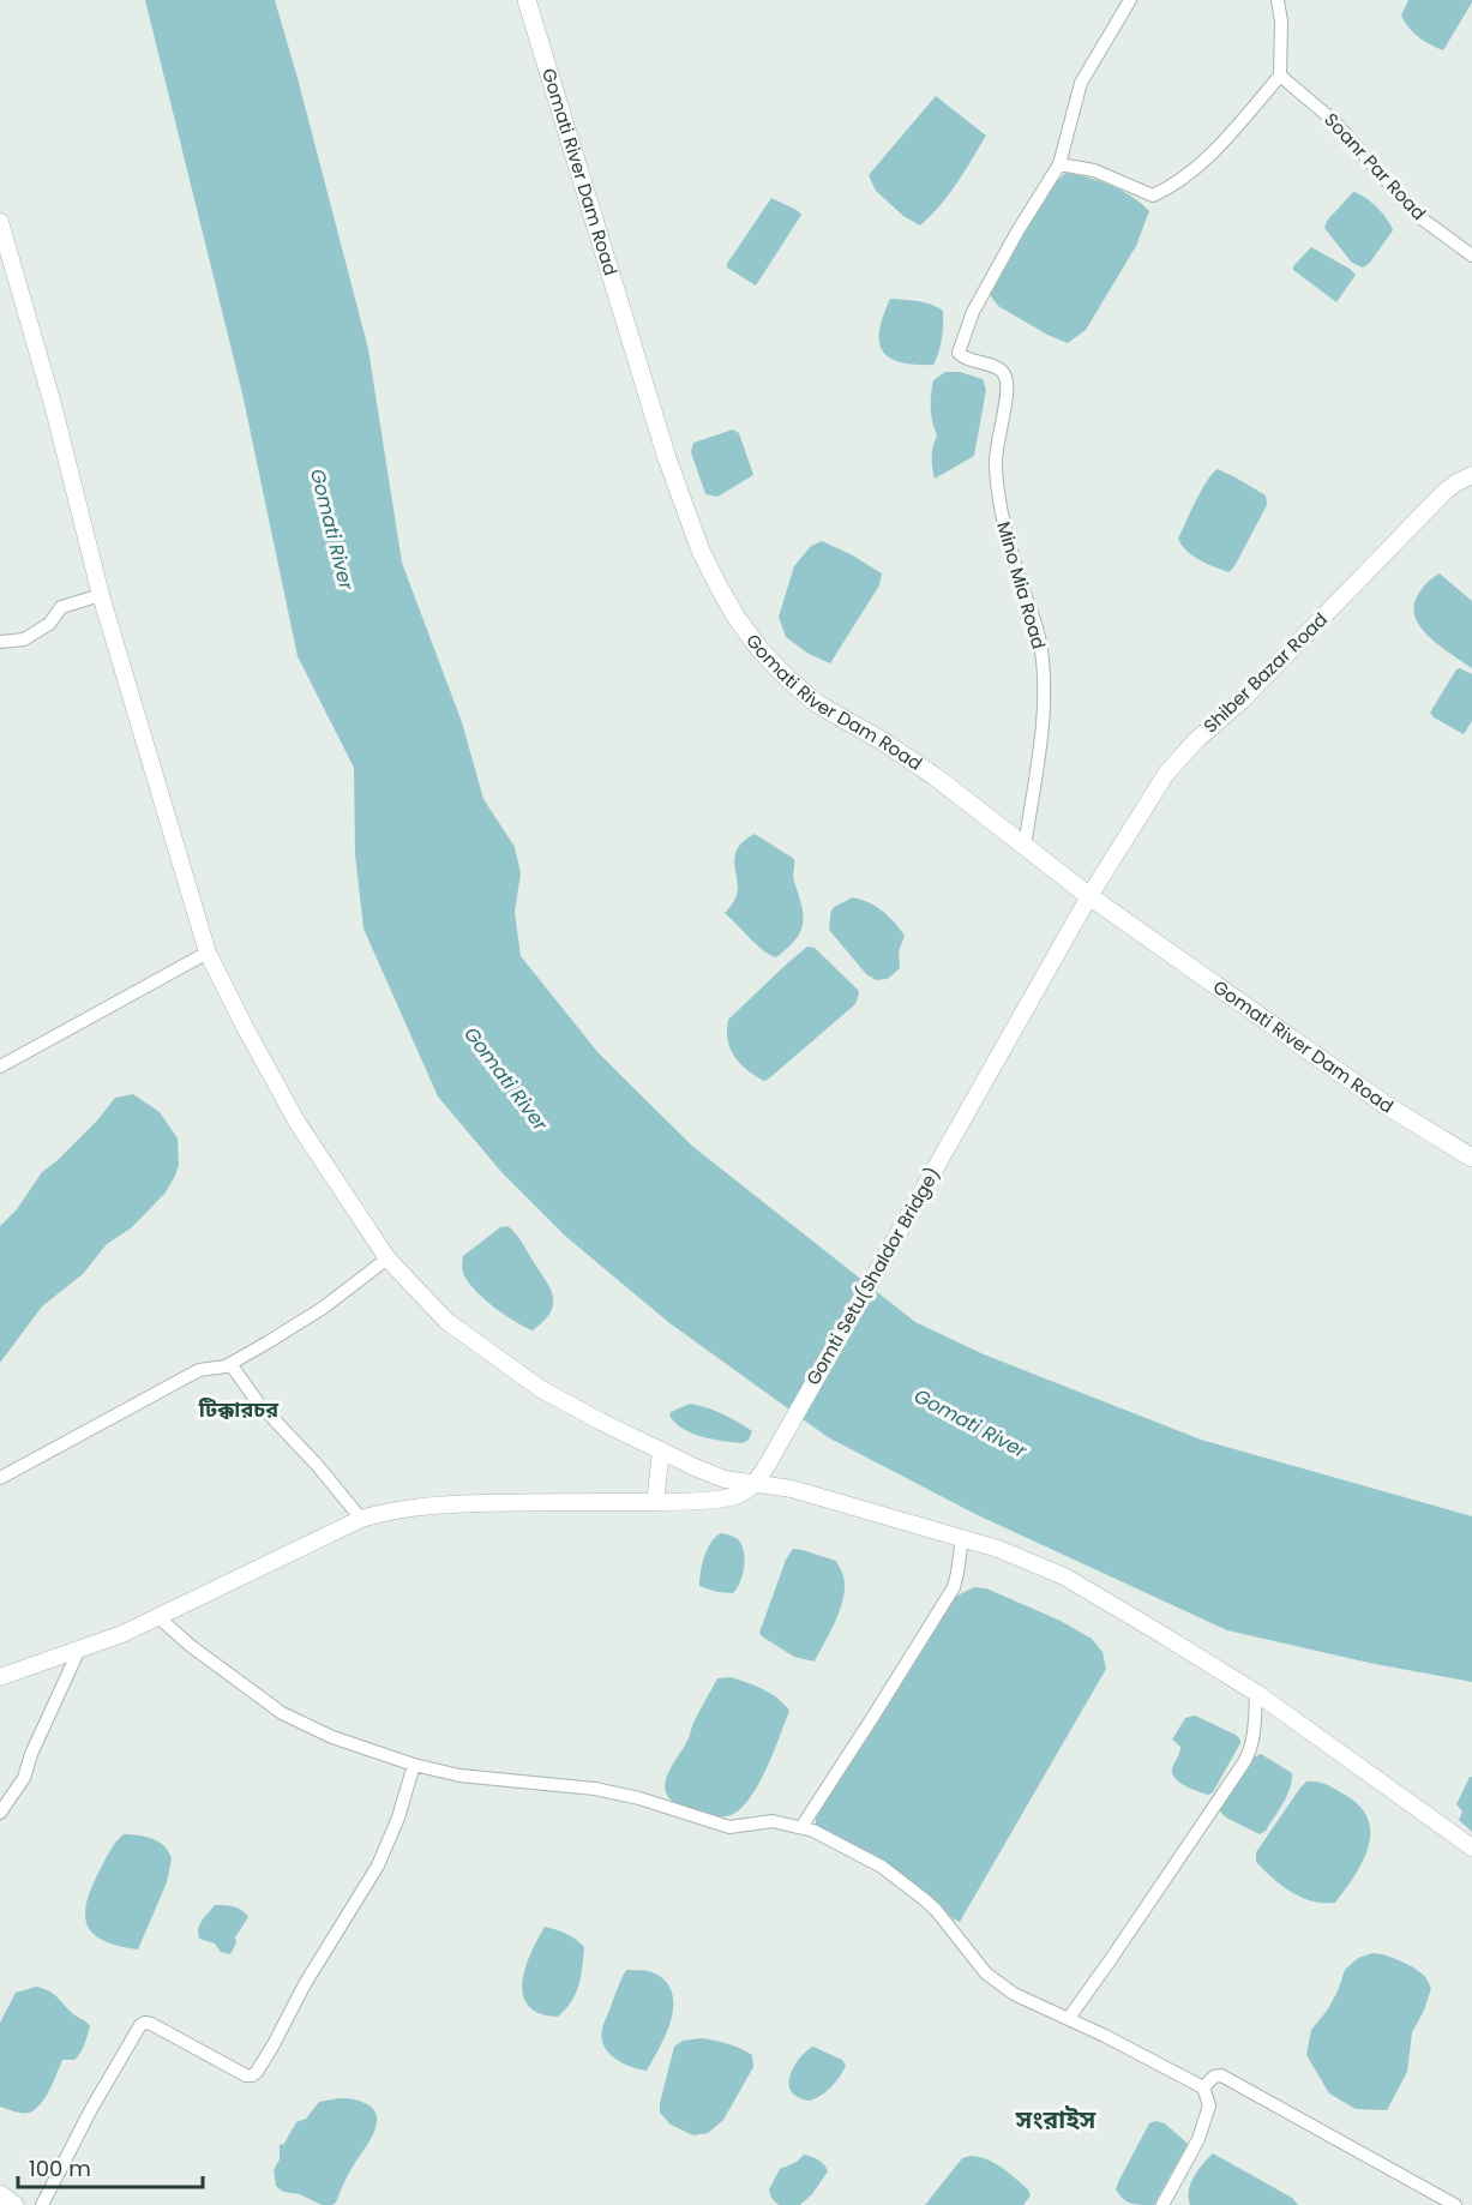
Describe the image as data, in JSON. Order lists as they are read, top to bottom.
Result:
{
  "streets": {
    "main road": ["Gomati River Dam Road"],
    "street": [
      "Soanr Par Road",
      "Mino Mia Road",
      "Shiber Bazar Road",
      "Gomti Setu(Shaldor Bridge)"
    ]
  },
  "crossings": [
    ["Gomati River Dam Road", "Mino Mia Road"],
    ["Gomati River Dam Road", "Shiber Bazar Road"],
    ["Shiber Bazar Road", "Gomti Setu(Shaldor Bridge)"]
  ],
  "districts": ["টিক্কারচর", "সংরাইস"],
  "water": ["Gomati River"],
  "scale_bar": "100 m"
}
